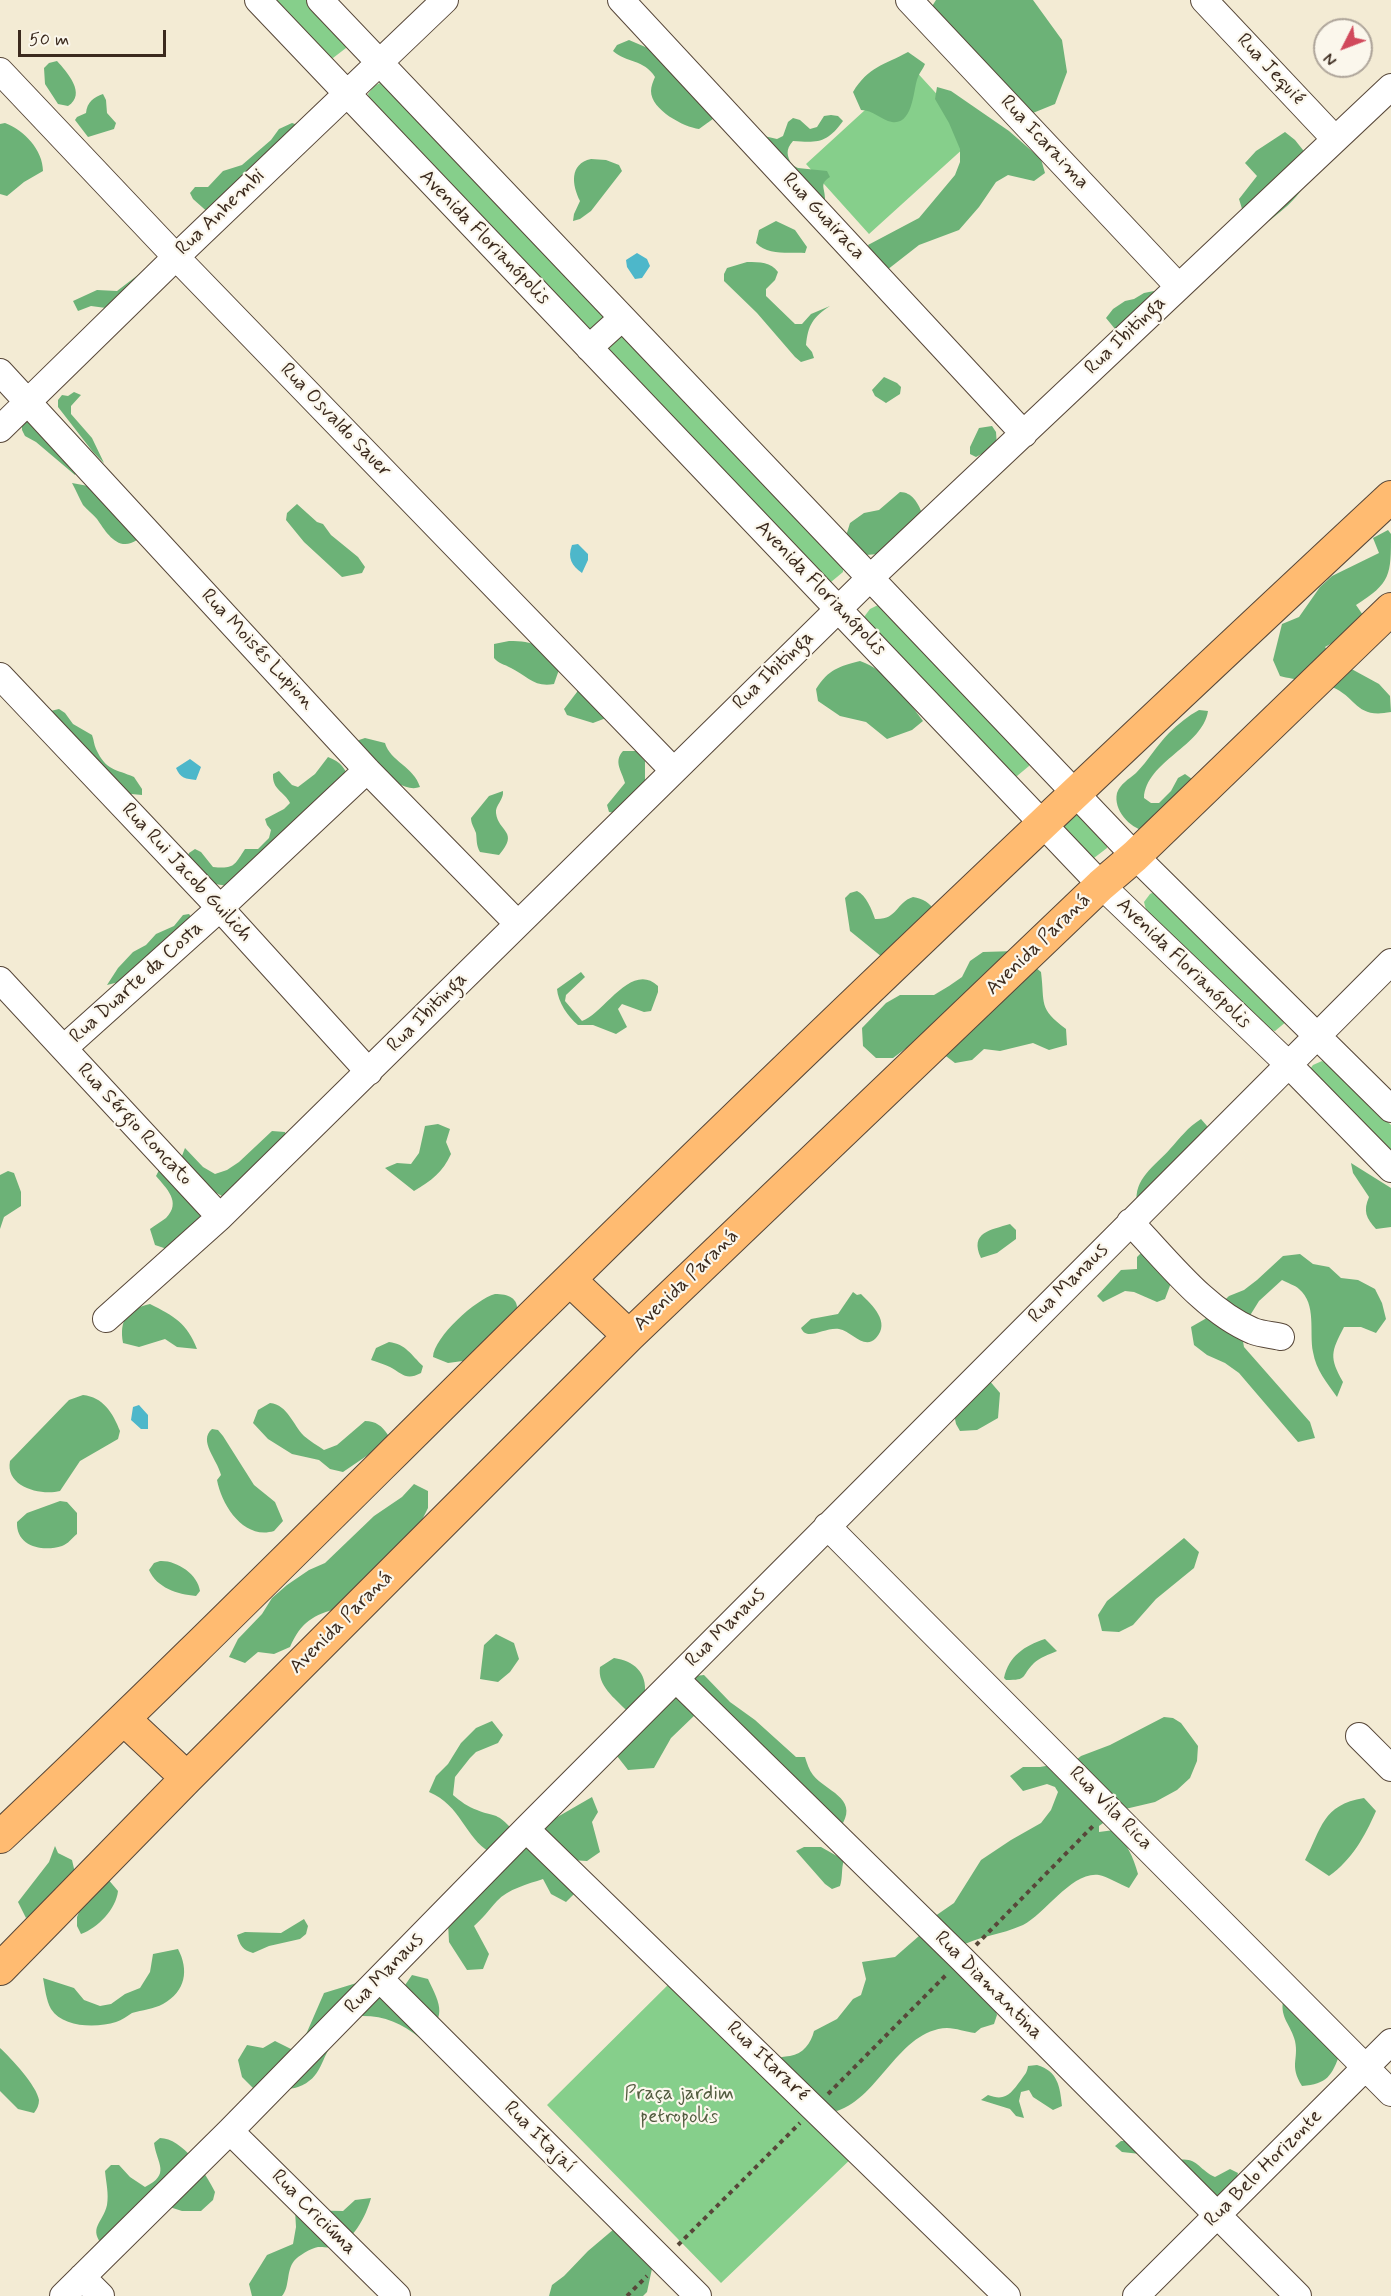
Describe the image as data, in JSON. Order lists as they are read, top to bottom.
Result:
{
  "streets": {
    "main road": ["Avenida Paraná"],
    "street": [
      "Rua Jequié",
      "Rua Icaraima",
      "Rua Anhembi",
      "Rua Guairaca",
      "Avenida Florianópolis",
      "Rua Ibitinga",
      "Rua Osvaldo Sauer",
      "Rua Moisés Lupion",
      "Rua Rui Jacob Guilich",
      "Rua Duarte da Costa",
      "Rua Sérgio Roncato",
      "Rua Manaus",
      "Rua Vila Rica",
      "Rua Diamantina",
      "Rua Itararé",
      "Rua Itajaí",
      "Rua Belo Horizonte",
      "Rua Criciúma"
    ]
  },
  "crossings": [
    ["Rua Jequié", "Rua Ibitinga"],
    ["Rua Icaraima", "Rua Ibitinga"],
    ["Rua Anhembi", "Avenida Florianópolis"],
    ["Rua Anhembi", "Rua Osvaldo Sauer"],
    ["Rua Anhembi", "Rua Moisés Lupion"],
    ["Rua Guairaca", "Rua Ibitinga"],
    ["Avenida Florianópolis", "Rua Ibitinga"],
    ["Avenida Florianópolis", "Avenida Paraná"],
    ["Avenida Florianópolis", "Rua Manaus"],
    ["Rua Ibitinga", "Rua Osvaldo Sauer"],
    ["Rua Ibitinga", "Rua Moisés Lupion"],
    ["Rua Ibitinga", "Rua Rui Jacob Guilich"],
    ["Rua Ibitinga", "Rua Sérgio Roncato"],
    ["Rua Moisés Lupion", "Rua Duarte da Costa"],
    ["Rua Rui Jacob Guilich", "Rua Duarte da Costa"],
    ["Rua Duarte da Costa", "Rua Sérgio Roncato"],
    ["Rua Manaus", "Rua Vila Rica"],
    ["Rua Manaus", "Rua Diamantina"],
    ["Rua Manaus", "Rua Itararé"],
    ["Rua Manaus", "Rua Itajaí"],
    ["Rua Manaus", "Rua Criciúma"],
    ["Rua Vila Rica", "Rua Belo Horizonte"],
    ["Rua Diamantina", "Rua Belo Horizonte"]
  ],
  "parks": ["Praça jardim petropolis"],
  "scale_bar": "50 m",
  "north": "bottom left"
}
